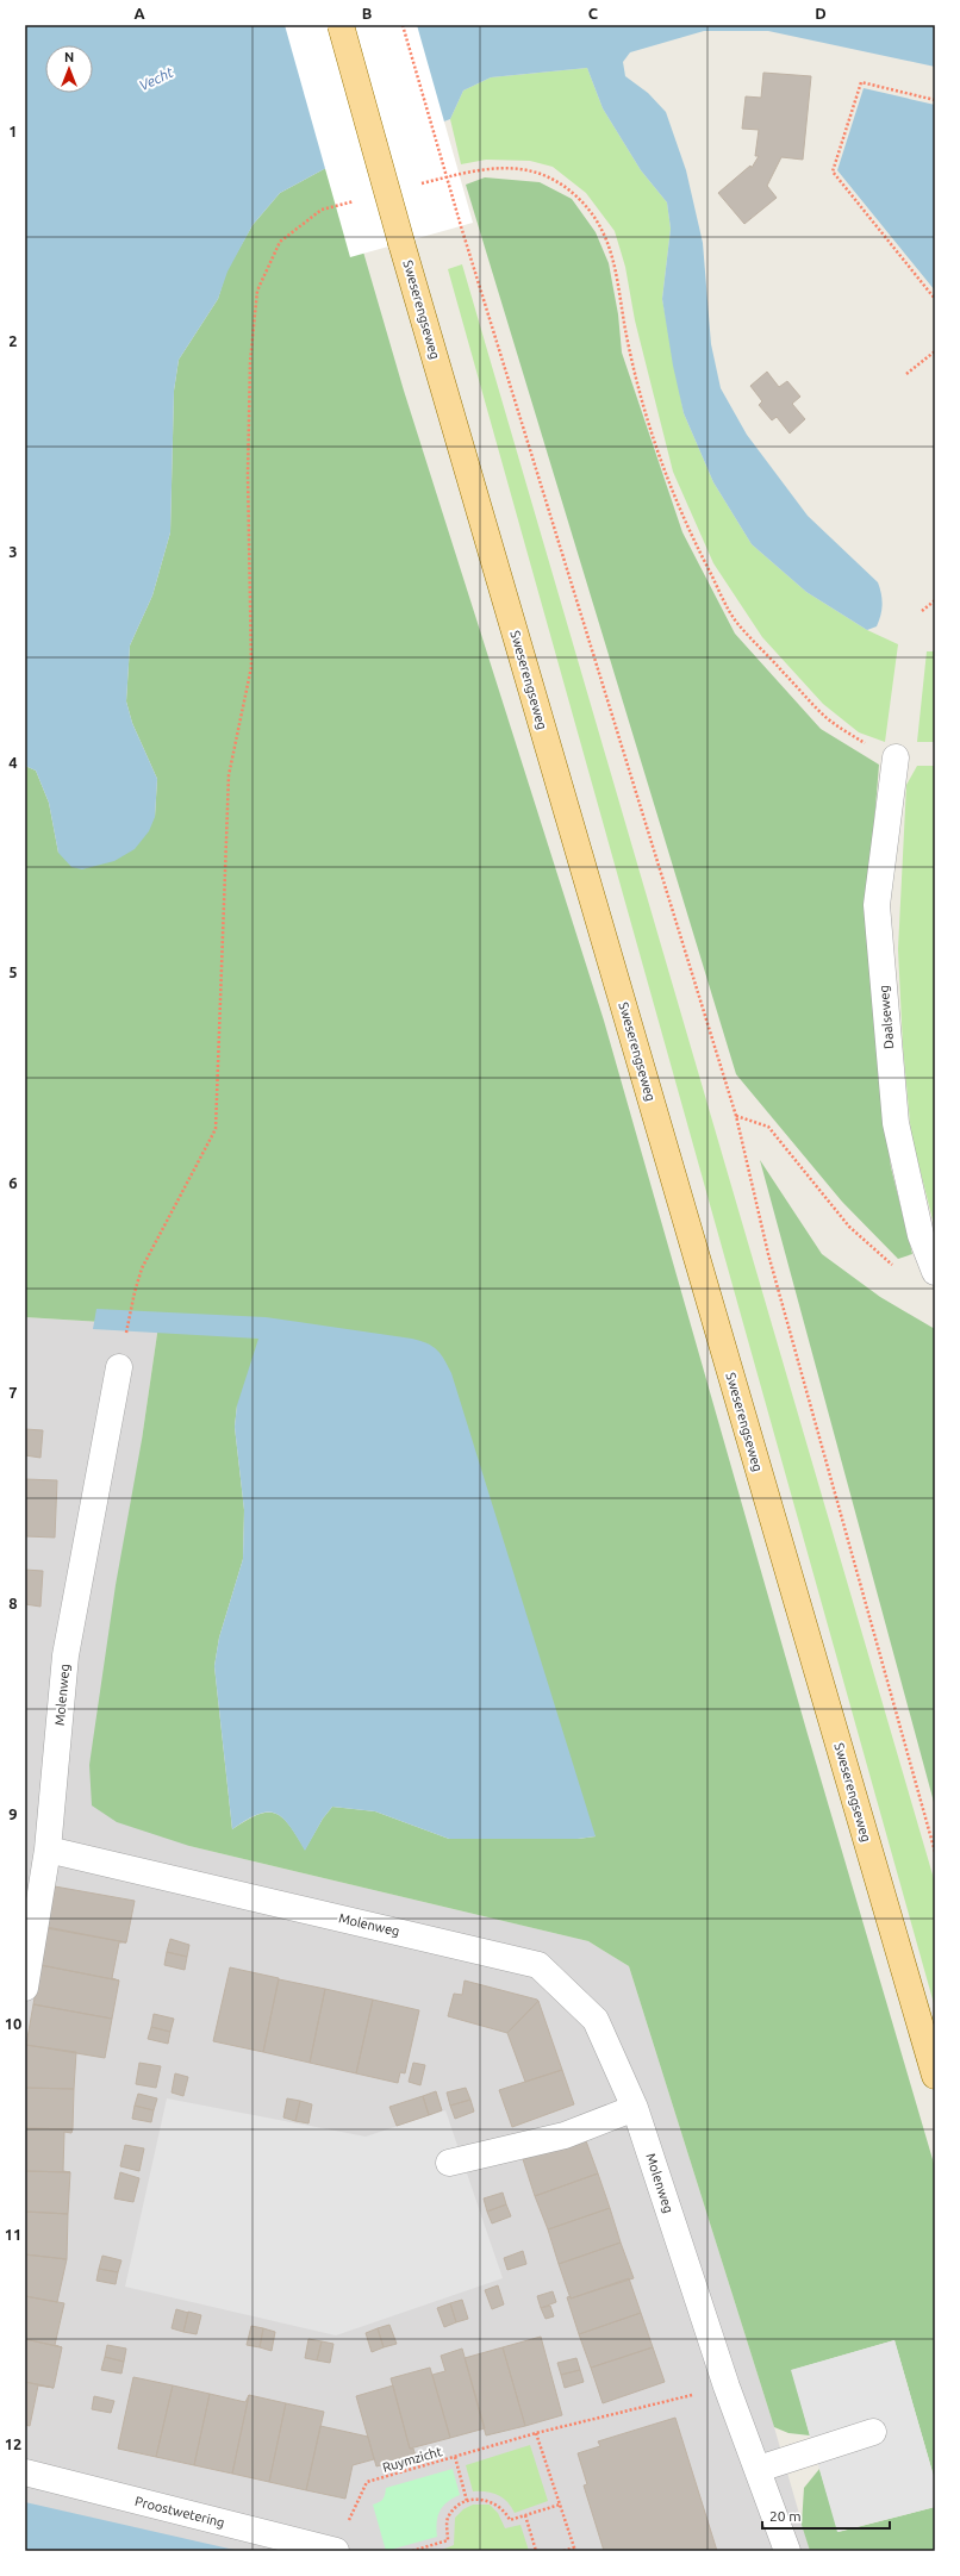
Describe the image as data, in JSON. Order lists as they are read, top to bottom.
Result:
{
  "streets": {
    "main road": ["Sweserengseweg"],
    "street": ["Daalseweg", "Molenweg", "Proostwetering"],
    "path": ["Ruymzicht"]
  },
  "crossings": [
    ["Molenweg", "Ruymzicht"],
    ["Ruymzicht", "Proostwetering"]
  ],
  "water": ["Vecht"],
  "scale_bar": "20 m",
  "north": "top",
  "grid": {
    "columns": [
      "A",
      "B",
      "C",
      "D"
    ],
    "rows": [
      "1",
      "2",
      "3",
      "4",
      "5",
      "6",
      "7",
      "8",
      "9",
      "10",
      "11",
      "12"
    ]
  }
}
